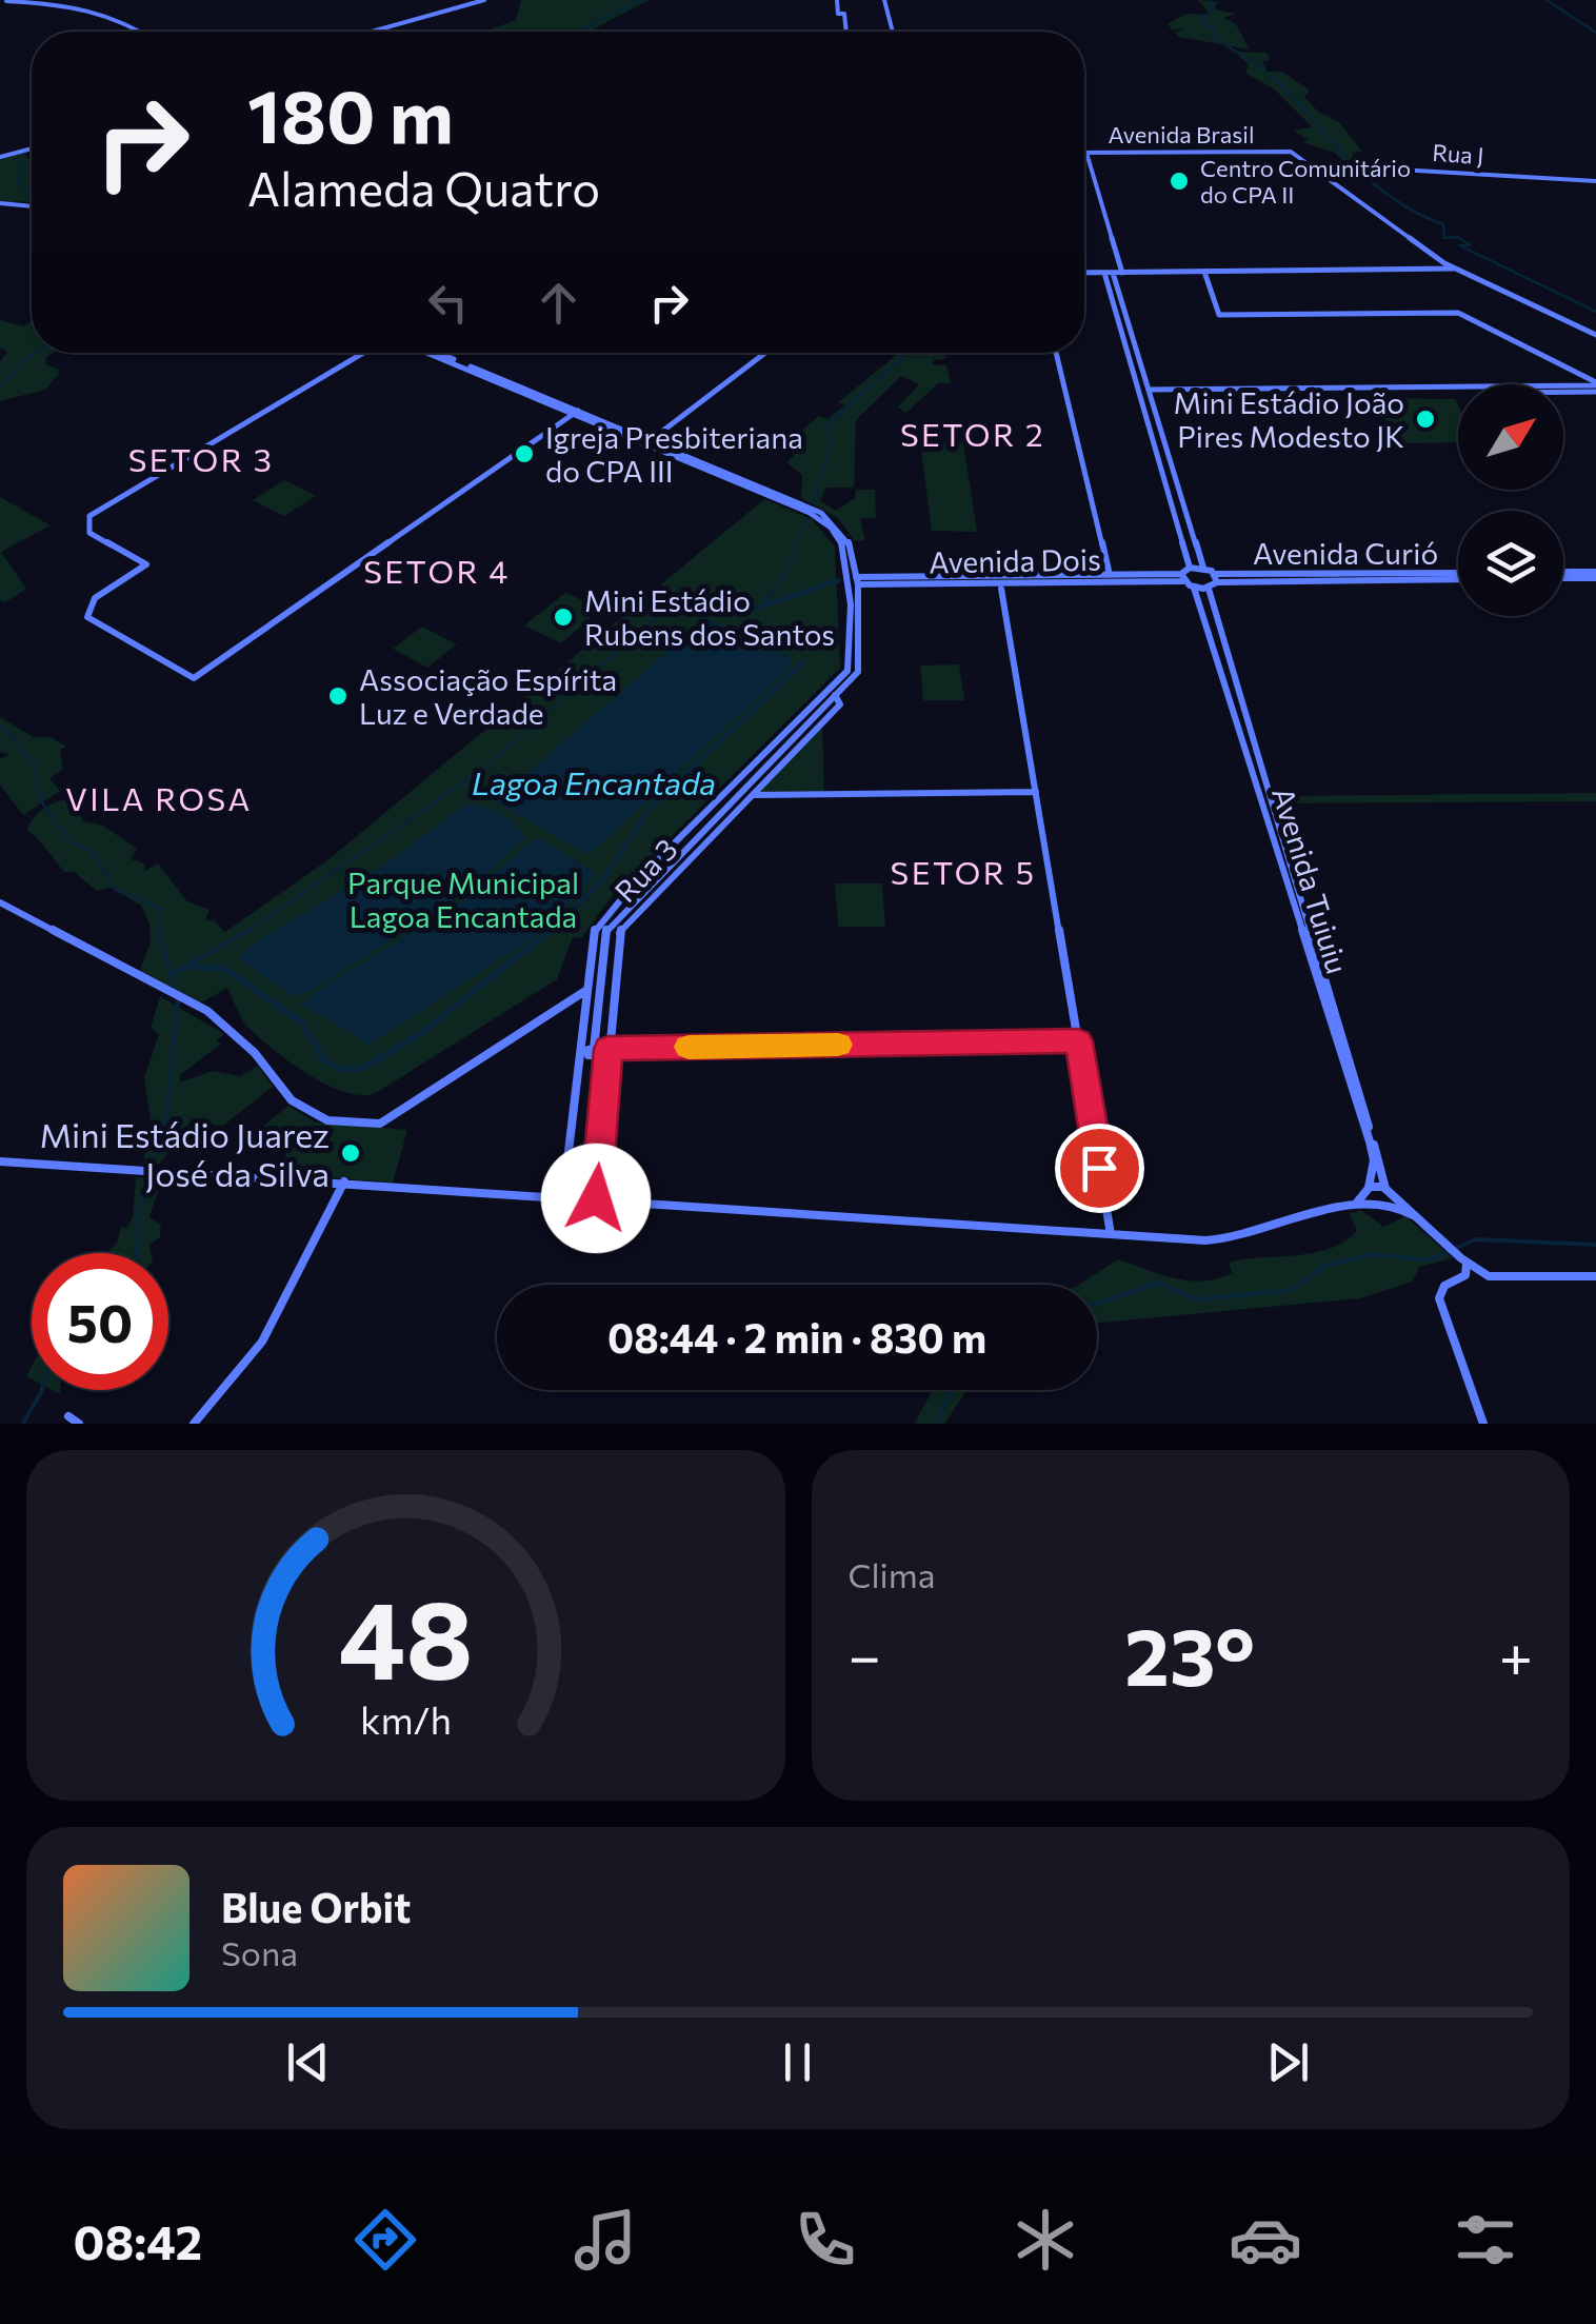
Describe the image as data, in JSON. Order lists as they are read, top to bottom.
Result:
{
  "streets": {
    "main road": [
      "Avenida Brasil",
      "Rua J",
      "Avenida Curió",
      "Avenida Dois",
      "Rua 3",
      "Avenida Tuiuiu"
    ]
  },
  "crossings": [
    ["Avenida Brasil", "Rua J"],
    ["Avenida Curió", "Avenida Tuiuiu"]
  ],
  "districts": [
    "SETOR 2",
    "SETOR 3",
    "SETOR 4",
    "VILA ROSA",
    "SETOR 5"
  ],
  "water": ["Lagoa Encantada"],
  "parks": ["Parque Municipal Lagoa Encantada"],
  "places": [
    "Centro Comunitário do CPA II",
    "Mini Estádio João Pires Modesto JK",
    "Igreja Presbiteriana do CPA III",
    "Mini Estádio Rubens dos Santos",
    "Associação Espírita Luz e Verdade",
    "Mini Estádio Juarez José da Silva"
  ],
  "north": "top right",
  "page": {
    "turn": ["180 m", "Alameda Quatro"],
    "limit": "50",
    "trip": "08:44 · 2 min · 830 m",
    "tile": "Clima",
    "heat": ["−", "23°", "+"],
    "song": ["Blue Orbit", "Sona"],
    "tabs": "08:42",
    "gauge": ["48", "km/h"]
  }
}
